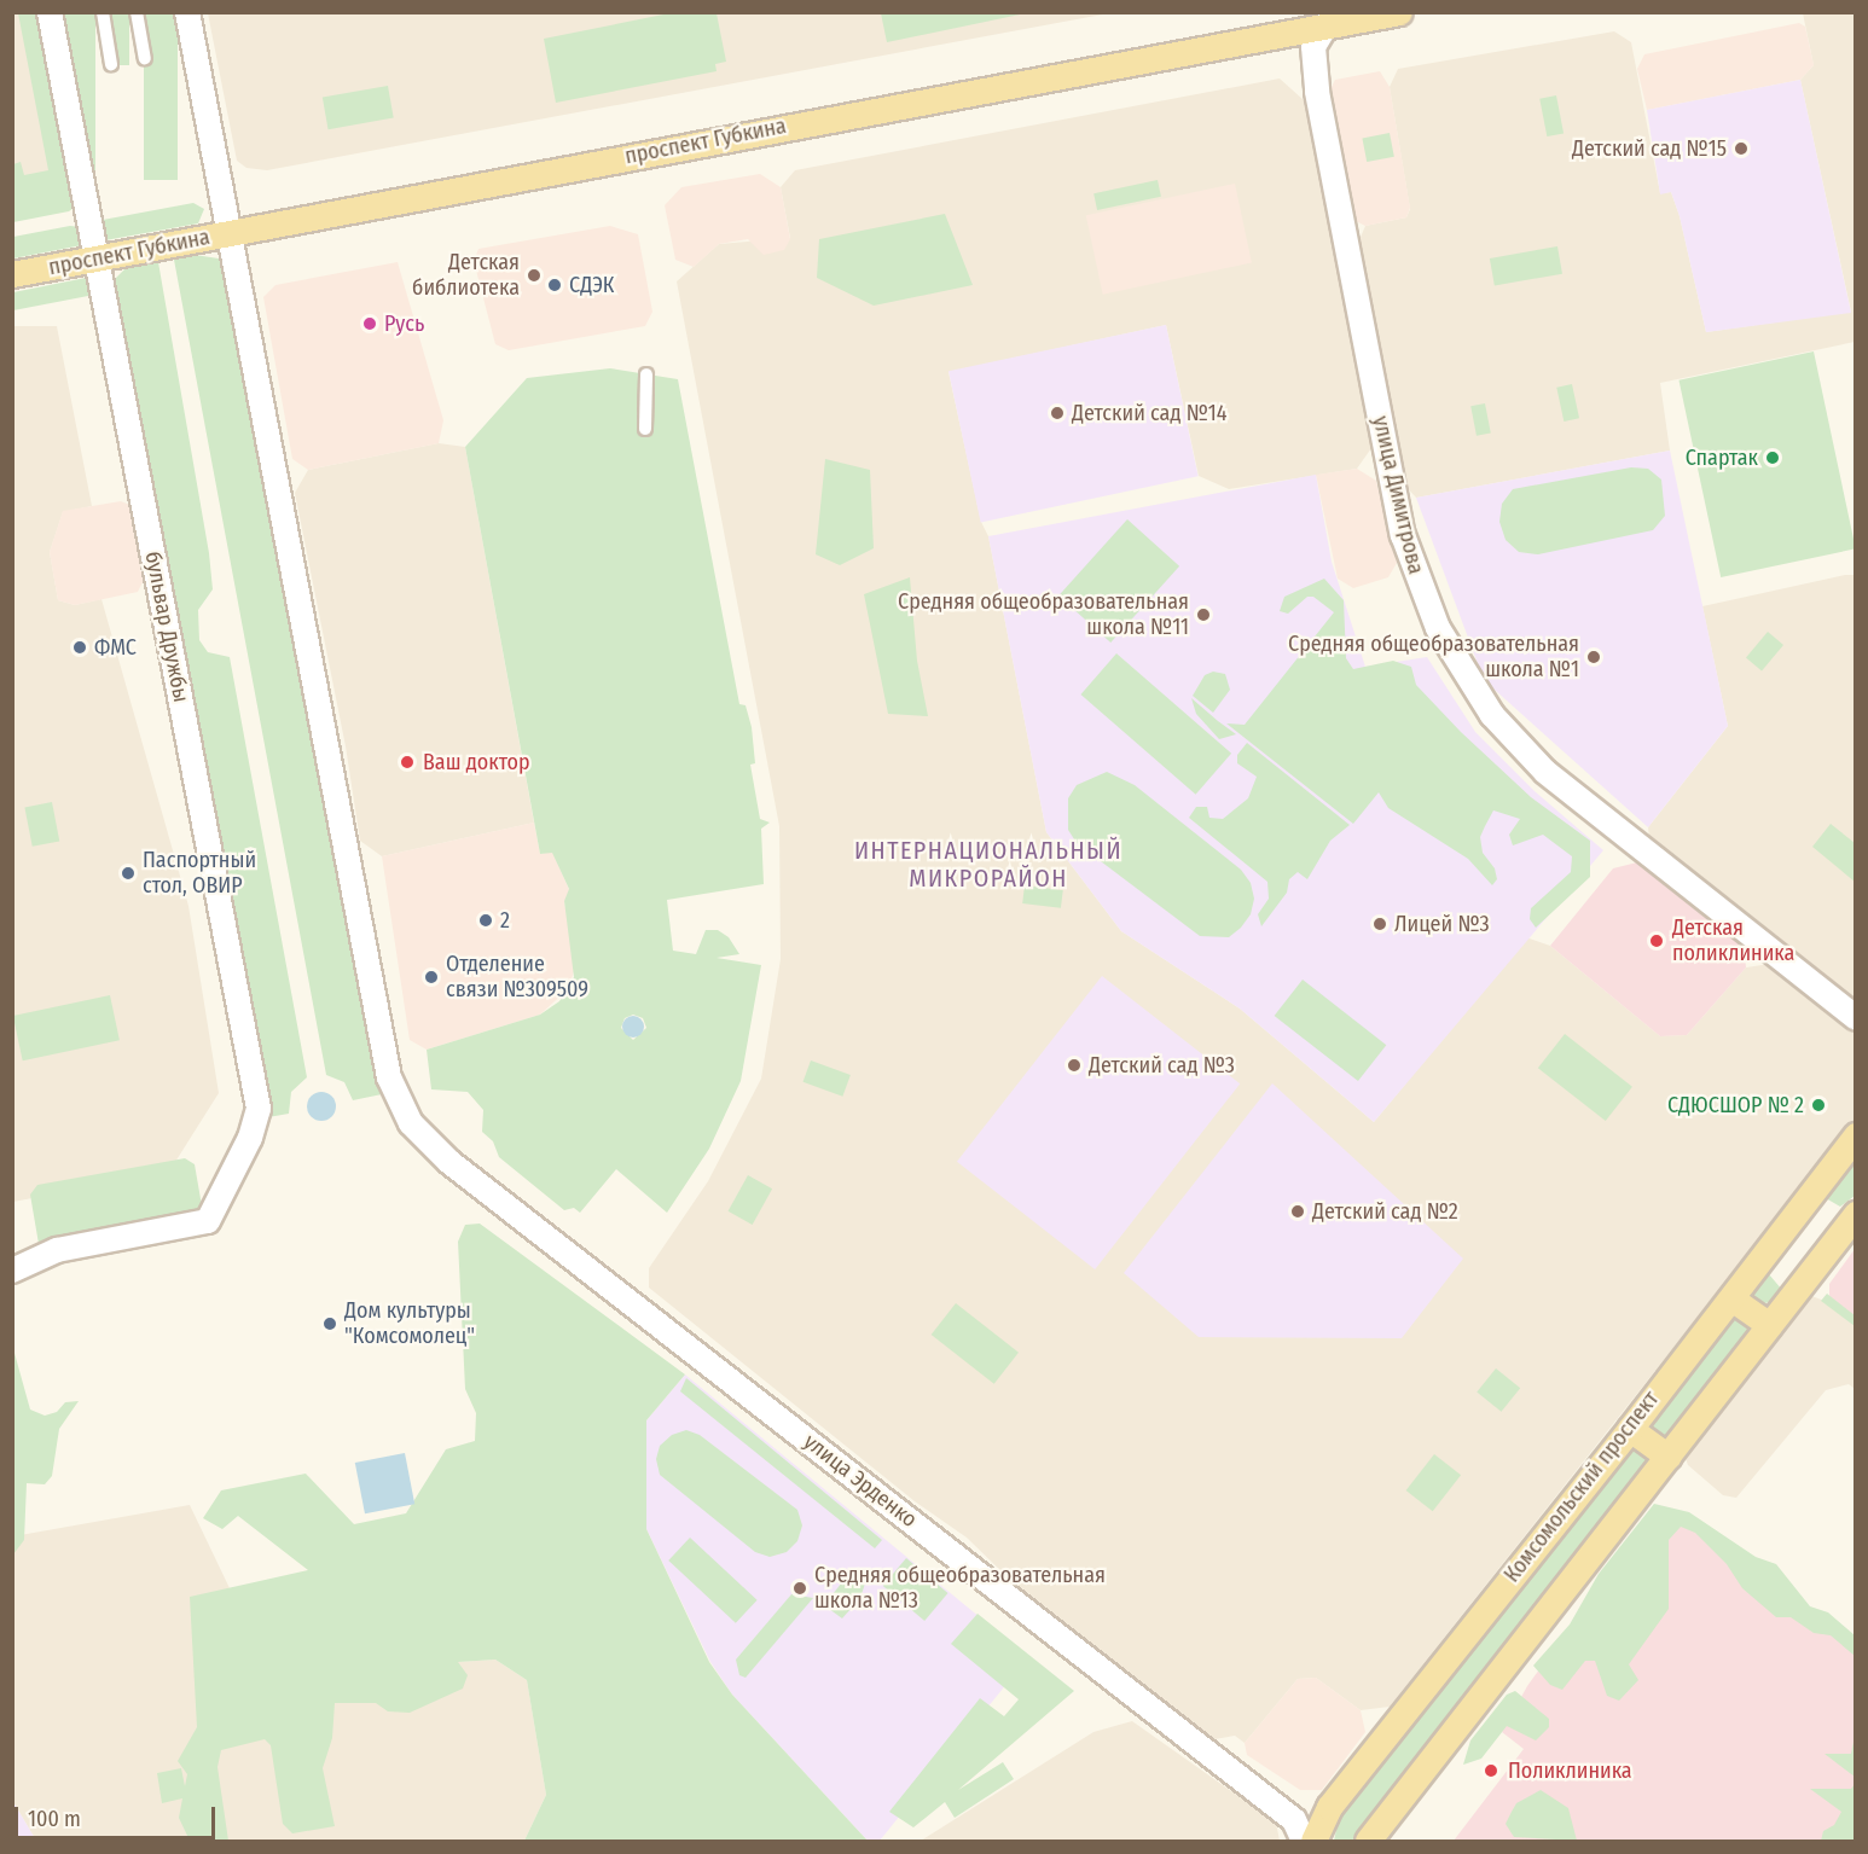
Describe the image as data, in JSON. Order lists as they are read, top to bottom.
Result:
{
  "streets": {
    "main road": [
      "проспект Губкина",
      "улица Димитрова",
      "бульвар Дружбы",
      "улица Эрденко",
      "Комсомольский проспект"
    ]
  },
  "crossings": [
    ["проспект Губкина", "улица Димитрова"],
    ["проспект Губкина", "бульвар Дружбы"],
    ["проспект Губкина", "улица Эрденко"]
  ],
  "districts": ["ИНТЕРНАЦИОНАЛЬНЫЙ МИКРОРАЙОН"],
  "places": [
    "Детский сад №15",
    "Детская библиотека",
    "СДЭК",
    "Русь",
    "Детский сад №14",
    "Спартак",
    "Cредняя общеобразовательная школа №11",
    "ФМС",
    "Средняя общеобразовательная школа №1",
    "Ваш доктор",
    "Паспортный стол, ОВИР",
    "2",
    "Лицей №3",
    "Детская поликлиника",
    "Отделение связи №309509",
    "Детский сад №3",
    "СДЮСШОР № 2",
    "Детский сад №2",
    "Дом культуры \"Комсомолец\"",
    "Средняя общеобразовательная школа №13",
    "Поликлиника"
  ],
  "scale_bar": "100 m"
}
